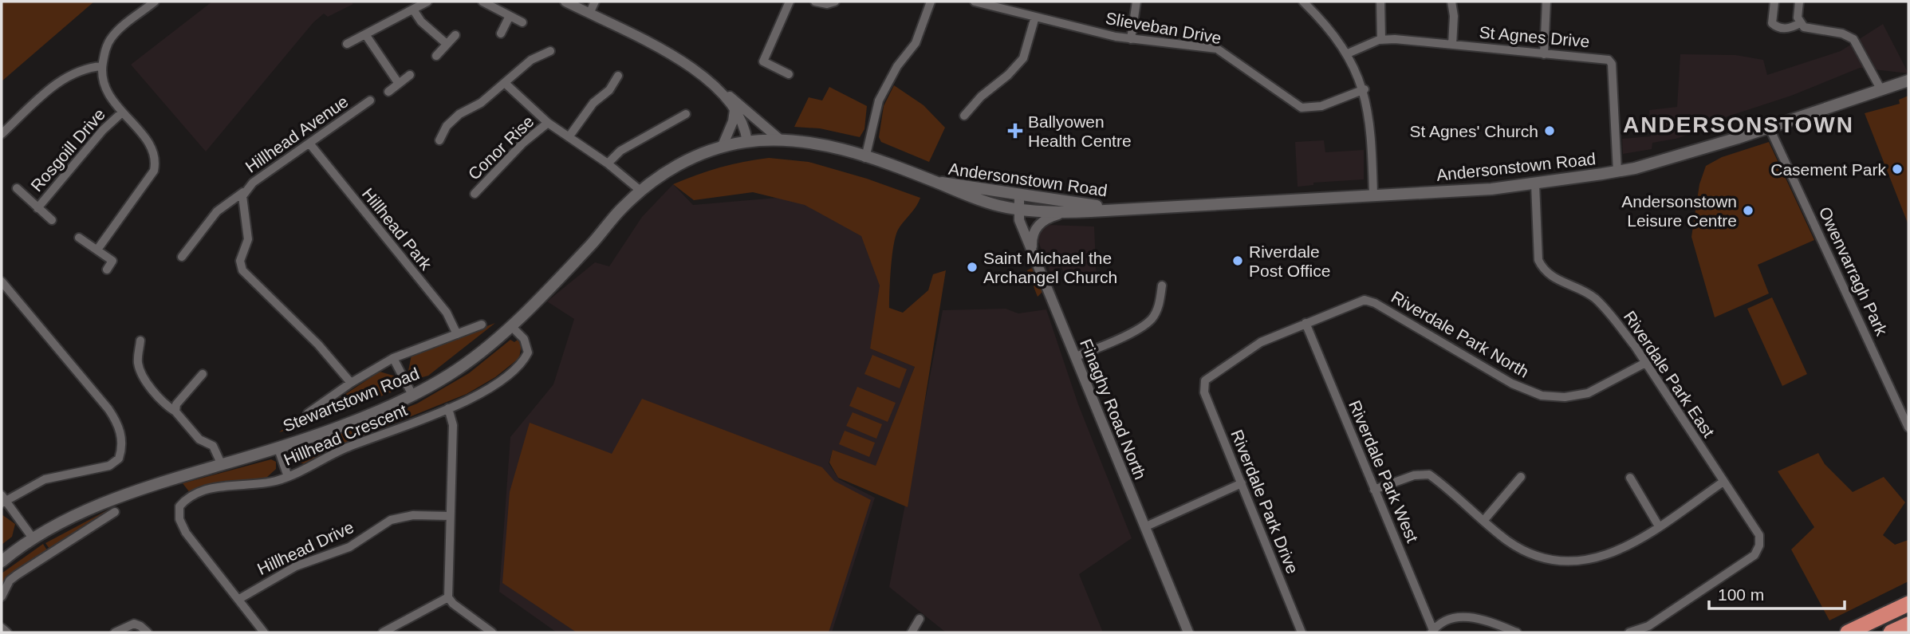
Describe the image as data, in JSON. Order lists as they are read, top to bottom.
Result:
{
  "streets": {
    "main road": ["Andersonstown Road", "Stewartstown Road"],
    "street": [
      "Slieveban Drive",
      "St Agnes Drive",
      "Hillhead Avenue",
      "Conor Rise",
      "Rosgoill Drive",
      "Hillhead Park",
      "Owenvarragh Park",
      "Riverdale Park North",
      "Riverdale Park East",
      "Finaghy Road North",
      "Hillhead Crescent",
      "Riverdale Park West",
      "Riverdale Park Drive",
      "Hillhead Drive"
    ]
  },
  "crossings": [
    ["St Agnes Drive", "Andersonstown Road"],
    ["Hillhead Avenue", "Hillhead Park"],
    ["Conor Rise", "Stewartstown Road"],
    ["Andersonstown Road", "Owenvarragh Park"],
    ["Andersonstown Road", "Riverdale Park East"],
    ["Andersonstown Road", "Stewartstown Road"],
    ["Andersonstown Road", "Finaghy Road North"],
    ["Riverdale Park North", "Riverdale Park East"],
    ["Riverdale Park North", "Riverdale Park West"],
    ["Riverdale Park North", "Riverdale Park Drive"],
    ["Stewartstown Road", "Hillhead Crescent"],
    ["Hillhead Crescent", "Hillhead Drive"]
  ],
  "districts": ["ANDERSONSTOWN"],
  "places": {
    "health": ["Ballyowen Health Centre"],
    "other": [
      "St Agnes' Church",
      "Casement Park",
      "Andersonstown Leisure Centre",
      "Riverdale Post Office",
      "Saint Michael the Archangel Church"
    ]
  },
  "scale_bar": "100 m"
}
